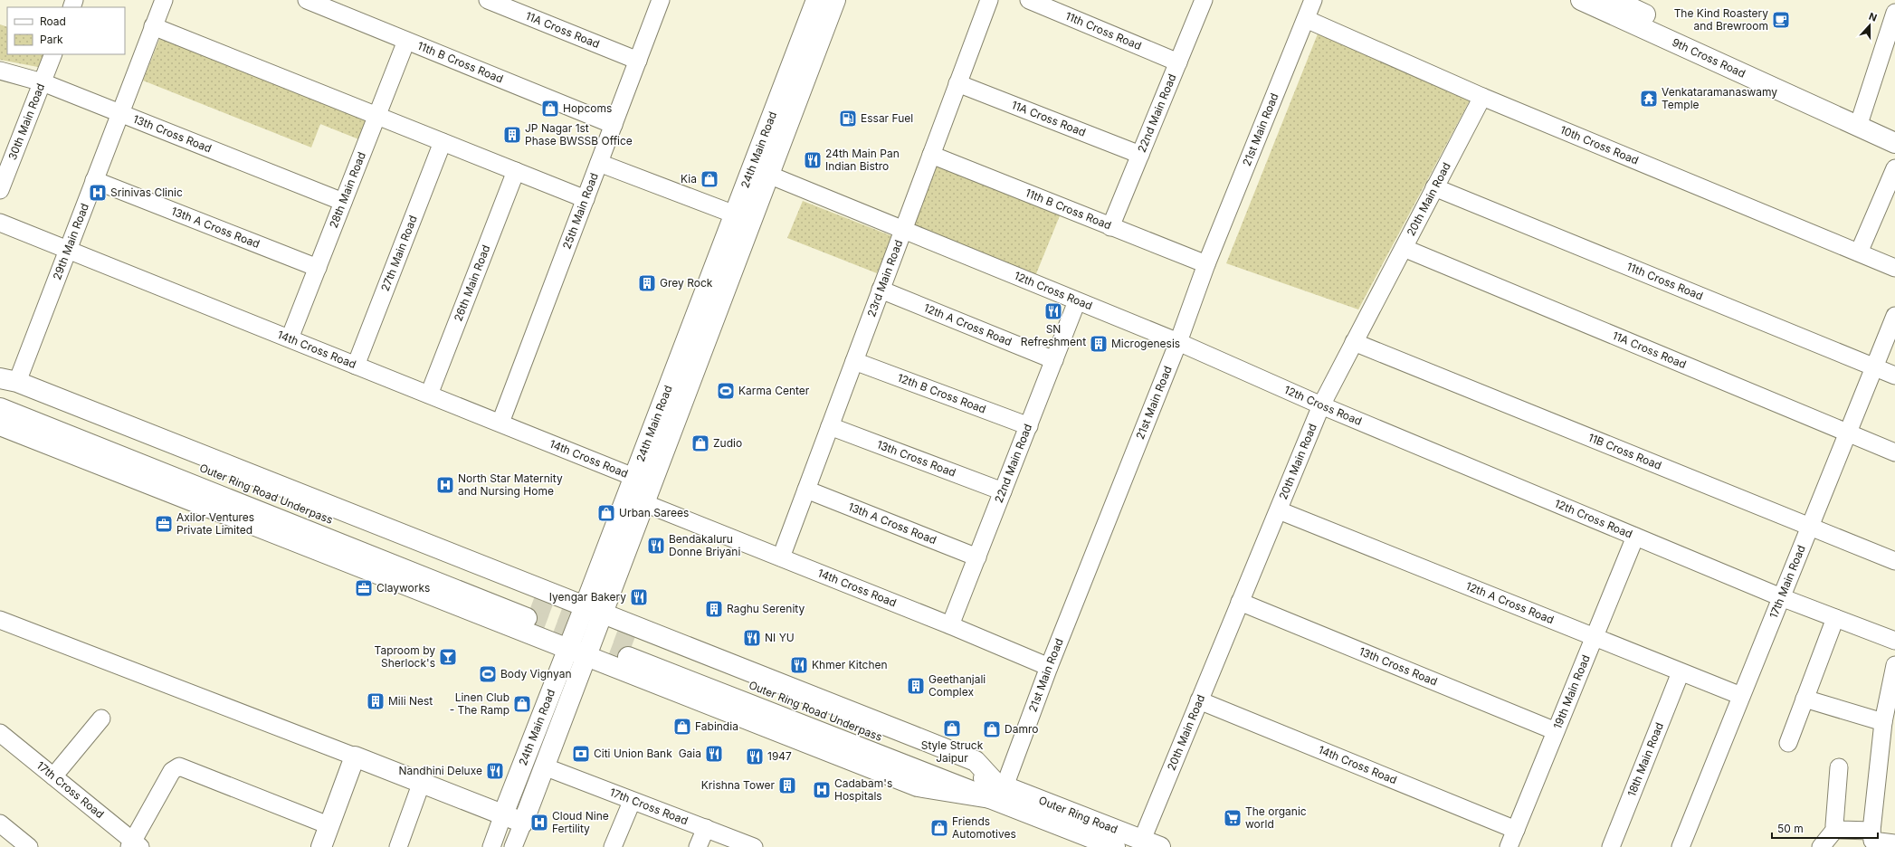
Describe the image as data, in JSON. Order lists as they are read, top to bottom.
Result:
{
  "streets": {
    "main road": [
      "9th Cross Road",
      "24th Main Road",
      "Outer Ring Road Underpass",
      "Outer Ring Road"
    ],
    "street": [
      "11A Cross Road",
      "11th Cross Road",
      "11th B Cross Road",
      "22nd Main Road",
      "30th Main Road",
      "21st Main Road",
      "13th Cross Road",
      "10th Cross Road",
      "28th Main Road",
      "20th Main Road",
      "25th Main Road",
      "13th A Cross Road",
      "29th Main Road",
      "27th Main Road",
      "23rd Main Road",
      "26th Main Road",
      "12th Cross Road",
      "12th A Cross Road",
      "14th Cross Road",
      "12th B Cross Road",
      "11B Cross Road",
      "17th Main Road",
      "19th Main Road",
      "18th Main Road",
      "17th Cross Road"
    ]
  },
  "crossings": [
    ["11A Cross Road", "22nd Main Road"],
    ["11A Cross Road", "20th Main Road"],
    ["11A Cross Road", "25th Main Road"],
    ["11A Cross Road", "23rd Main Road"],
    ["11A Cross Road", "17th Main Road"],
    ["11th Cross Road", "22nd Main Road"],
    ["11th Cross Road", "20th Main Road"],
    ["11th Cross Road", "17th Main Road"],
    ["11th B Cross Road", "22nd Main Road"],
    ["11th B Cross Road", "21st Main Road"],
    ["11th B Cross Road", "28th Main Road"],
    ["11th B Cross Road", "25th Main Road"],
    ["11th B Cross Road", "23rd Main Road"],
    ["22nd Main Road", "13th Cross Road"],
    ["22nd Main Road", "13th A Cross Road"],
    ["22nd Main Road", "12th Cross Road"],
    ["22nd Main Road", "12th A Cross Road"],
    ["22nd Main Road", "14th Cross Road"],
    ["22nd Main Road", "12th B Cross Road"],
    ["30th Main Road", "13th Cross Road"],
    ["21st Main Road", "10th Cross Road"],
    ["21st Main Road", "12th Cross Road"],
    ["21st Main Road", "14th Cross Road"],
    ["21st Main Road", "Outer Ring Road Underpass"],
    ["21st Main Road", "Outer Ring Road"],
    ["13th Cross Road", "28th Main Road"],
    ["13th Cross Road", "20th Main Road"],
    ["13th Cross Road", "29th Main Road"],
    ["13th Cross Road", "23rd Main Road"],
    ["13th Cross Road", "19th Main Road"],
    ["10th Cross Road", "20th Main Road"],
    ["24th Main Road", "12th Cross Road"],
    ["24th Main Road", "14th Cross Road"],
    ["24th Main Road", "17th Cross Road"],
    ["28th Main Road", "13th A Cross Road"],
    ["28th Main Road", "14th Cross Road"],
    ["20th Main Road", "12th Cross Road"],
    ["20th Main Road", "12th A Cross Road"],
    ["20th Main Road", "14th Cross Road"],
    ["20th Main Road", "11B Cross Road"],
    ["20th Main Road", "Outer Ring Road"],
    ["25th Main Road", "14th Cross Road"],
    ["13th A Cross Road", "29th Main Road"],
    ["13th A Cross Road", "23rd Main Road"],
    ["29th Main Road", "14th Cross Road"],
    ["29th Main Road", "Outer Ring Road Underpass"],
    ["27th Main Road", "14th Cross Road"],
    ["23rd Main Road", "12th Cross Road"],
    ["23rd Main Road", "12th A Cross Road"],
    ["23rd Main Road", "14th Cross Road"],
    ["23rd Main Road", "12th B Cross Road"],
    ["26th Main Road", "14th Cross Road"],
    ["12th Cross Road", "17th Main Road"],
    ["12th Cross Road", "19th Main Road"],
    ["12th A Cross Road", "17th Main Road"],
    ["12th A Cross Road", "19th Main Road"],
    ["12th A Cross Road", "18th Main Road"],
    ["14th Cross Road", "19th Main Road"],
    ["11B Cross Road", "17th Main Road"],
    ["Outer Ring Road Underpass", "Outer Ring Road"]
  ],
  "places": {
    "cafe": ["The Kind Roastery and Brewroom"],
    "temple": ["Venkataramanaswamy Temple"],
    "shop": [
      "Hopcoms",
      "Kia",
      "Zudio",
      "Urban Sarees",
      "Linen Club - The Ramp",
      "Fabindia",
      "Style Struck Jaipur",
      "Damro",
      "Friends Automotives"
    ],
    "fuel station": ["Essar Fuel"],
    "building": [
      "JP Nagar 1st Phase BWSSB Office",
      "Grey Rock",
      "Microgenesis",
      "Raghu Serenity",
      "Geethanjali Complex",
      "Mili Nest",
      "Krishna Tower"
    ],
    "restaurant": [
      "24th Main Pan Indian Bistro",
      "SN Refreshment",
      "Bendakaluru Donne Briyani",
      "Iyengar Bakery",
      "NI YU",
      "Khmer Kitchen",
      "Gaia",
      "1947",
      "Nandhini Deluxe"
    ],
    "hospital": [
      "Srinivas Clinic",
      "North Star Maternity and Nursing Home",
      "Cadabam's Hospitals",
      "Cloud Nine Fertility"
    ],
    "sports": ["Karma Center", "Body Vignyan"],
    "office": ["Axilor Ventures Private Limited", "Clayworks"],
    "bar": ["Taproom by Sherlock's"],
    "bank": ["Citi Union Bank"],
    "supermarket": ["The organic world"]
  },
  "legend": ["Road", "Park"],
  "scale_bar": "50 m",
  "north": "top"
}
